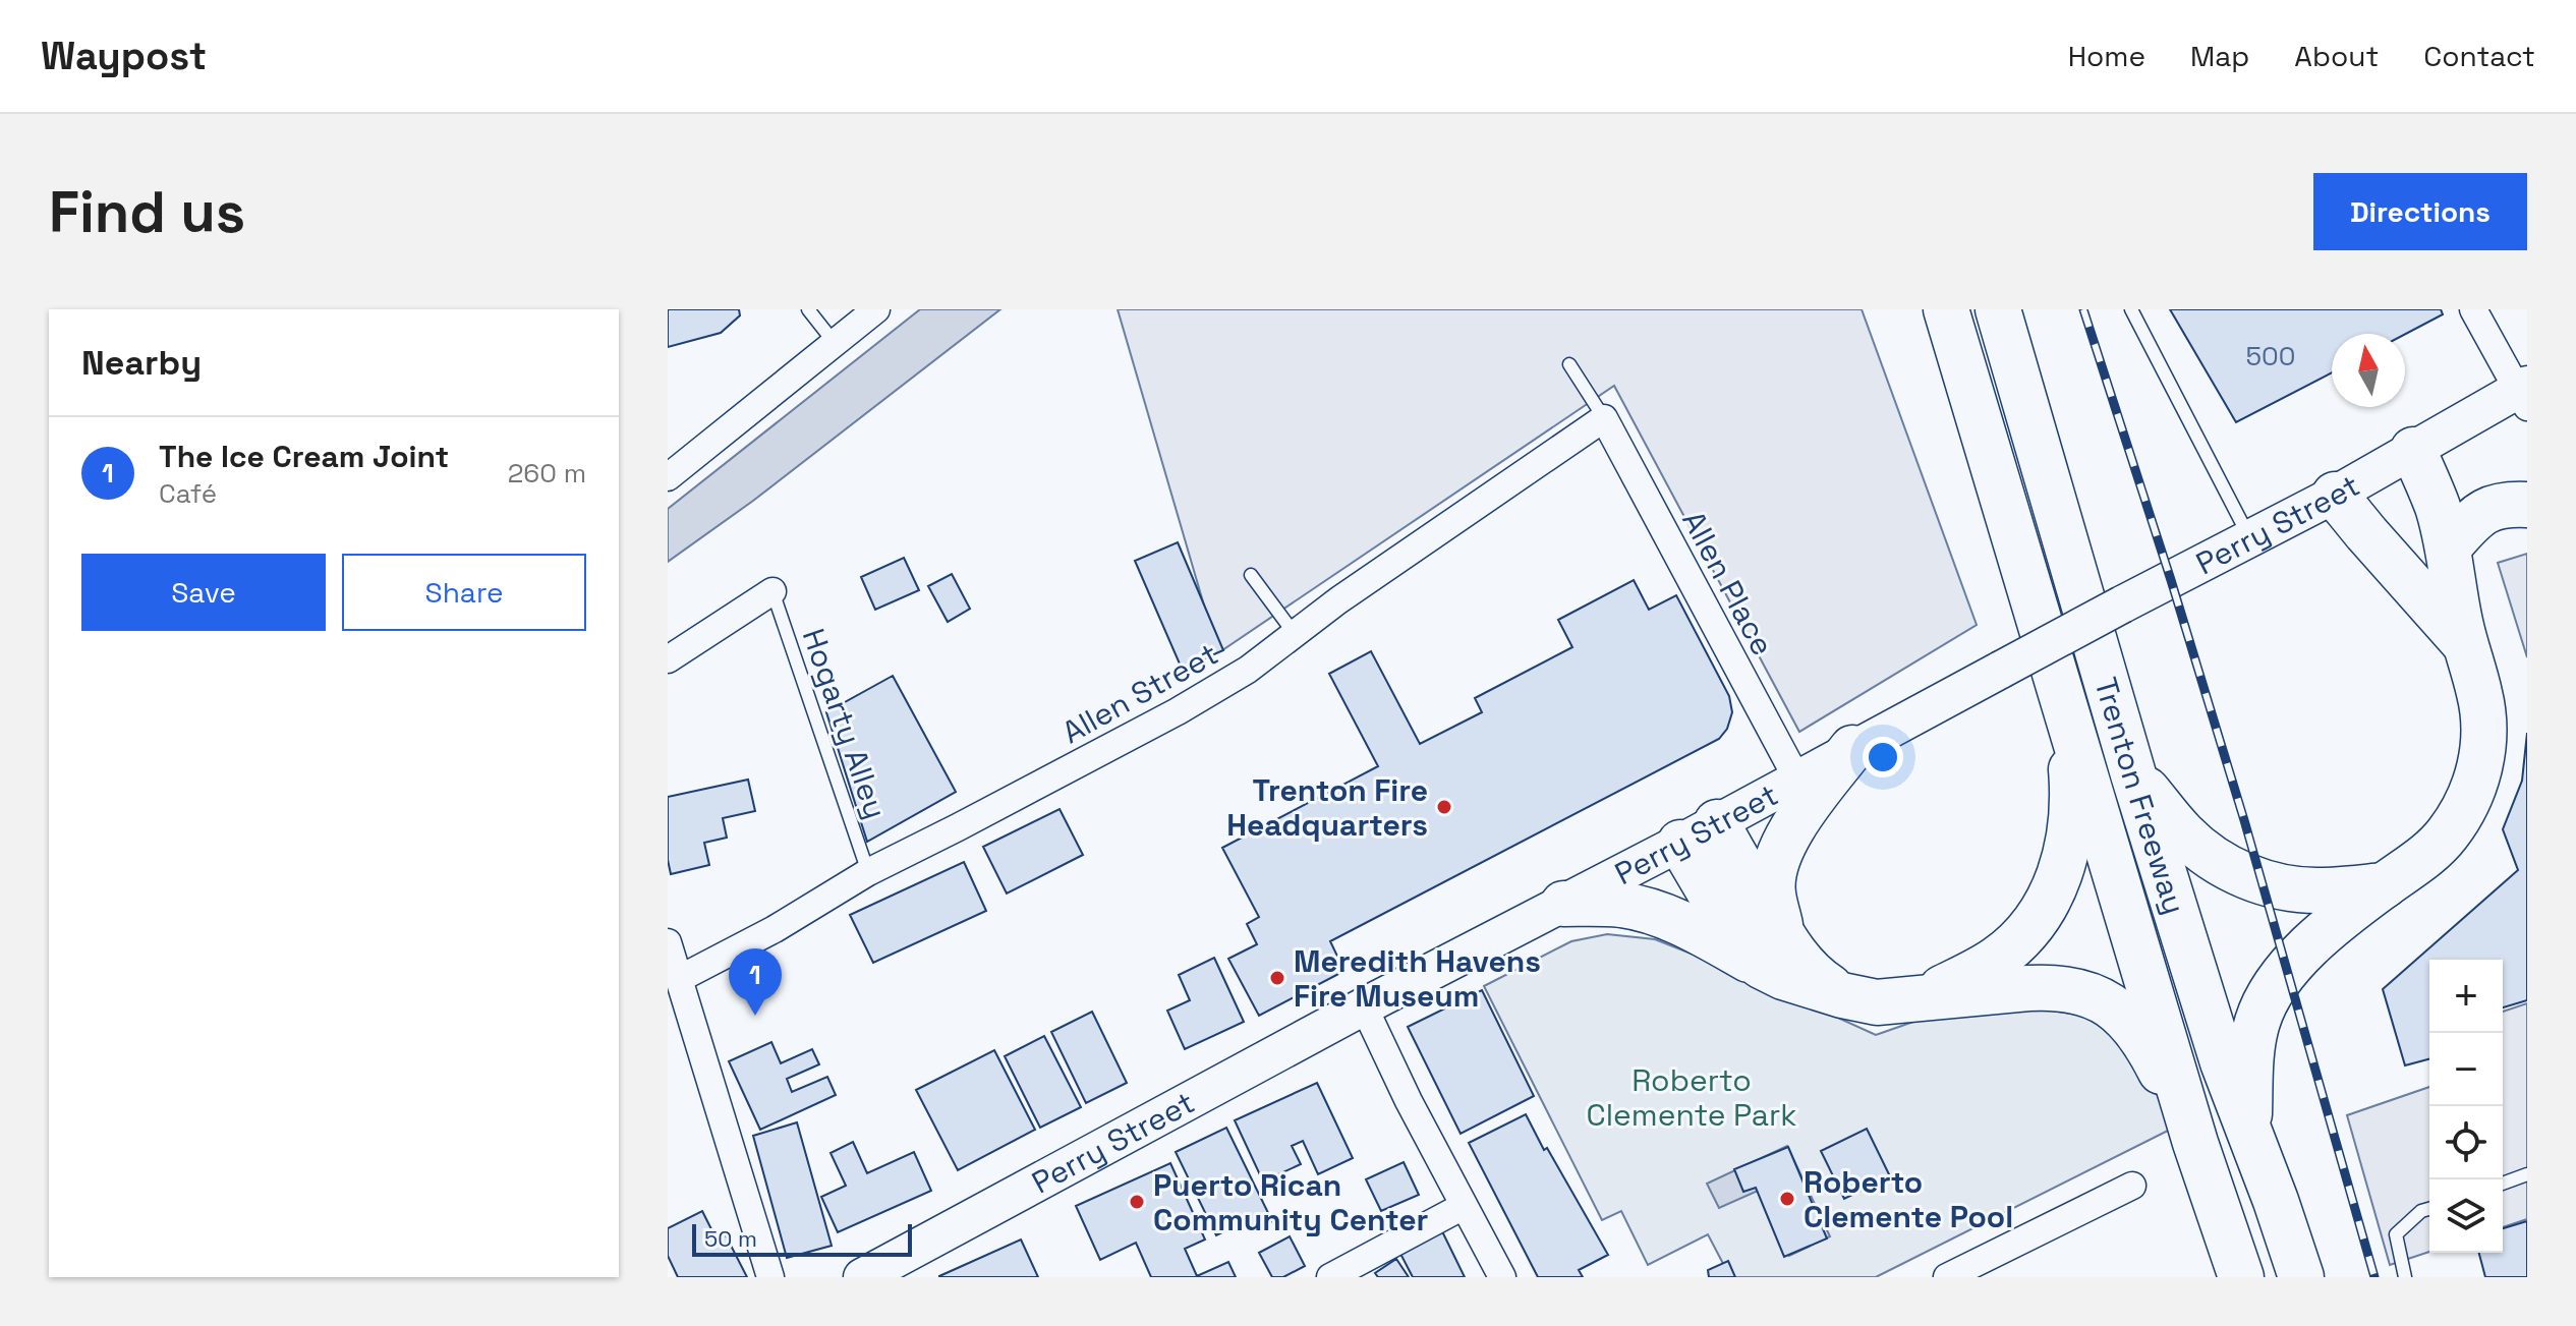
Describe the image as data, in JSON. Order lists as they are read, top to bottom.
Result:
{
  "streets": {
    "highway": ["Trenton Freeway"],
    "street": ["Perry Street", "Allen Place", "Allen Street"],
    "lane": ["Hogarty Alley"]
  },
  "crossings": [
    ["Perry Street", "Allen Place"],
    ["Allen Place", "Allen Street"],
    ["Allen Street", "Hogarty Alley"]
  ],
  "parks": ["Roberto Clemente Park"],
  "places": [
    "Trenton Fire Headquarters",
    "Meredith Havens Fire Museum",
    "Roberto Clemente Pool",
    "Puerto Rican Community Center"
  ],
  "house_numbers": ["500"],
  "scale_bar": "50 m",
  "north": "top",
  "page": {
    "header": "Waypost",
    "nav": [
      "Home",
      "Map",
      "About",
      "Contact"
    ],
    "buttons": [
      "Directions",
      ["Save", "Share"]
    ],
    "title": "Find us",
    "heading": "Nearby",
    "list": [
      {
        "mark": "1",
        "name": "The Ice Cream Joint",
        "note": "Café",
        "value": "260 m"
      }
    ],
    "pins": "1",
    "map_buttons": ["+", "−"],
    "scale": "50 m"
  }
}
